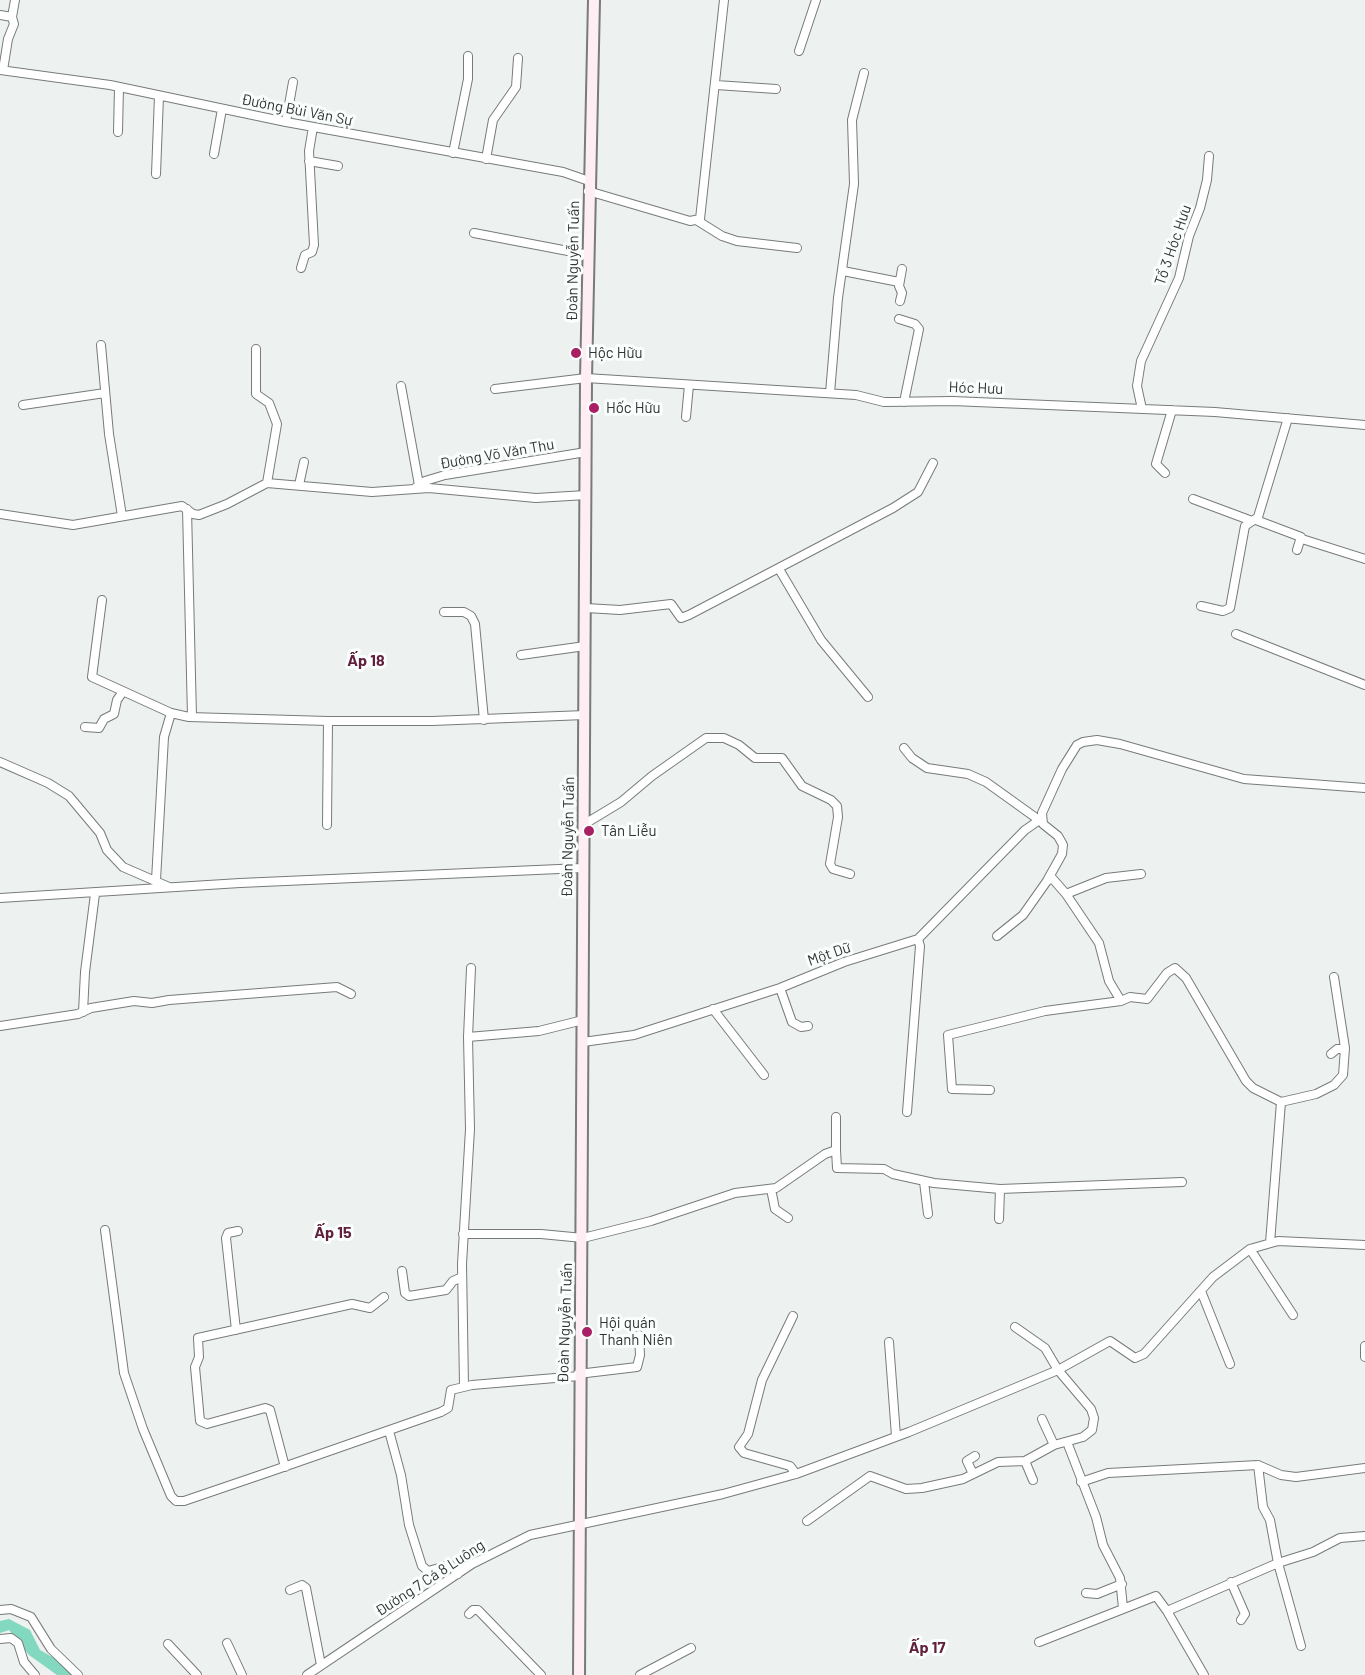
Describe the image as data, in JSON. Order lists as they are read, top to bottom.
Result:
{
  "streets": {
    "main road": ["Đoàn Nguyễn Tuấn"],
    "street": [
      "Đường Bùi Văn Sự",
      "Tổ 3 Hóc Hưu",
      "Hóc Hưu",
      "Đường Võ Văn Thu",
      "Một Dữ",
      "Đường 7 Cá 8 Luông"
    ]
  },
  "crossings": [
    ["Đường Bùi Văn Sự", "Đoàn Nguyễn Tuấn"],
    ["Tổ 3 Hóc Hưu", "Hóc Hưu"],
    ["Đoàn Nguyễn Tuấn", "Hóc Hưu"],
    ["Đoàn Nguyễn Tuấn", "Đường Võ Văn Thu"],
    ["Đoàn Nguyễn Tuấn", "Một Dữ"],
    ["Đoàn Nguyễn Tuấn", "Đường 7 Cá 8 Luông"]
  ],
  "districts": ["Ấp 18", "Ấp 15", "Ấp 17"],
  "places": [
    "Hộc Hữu",
    "Hốc Hữu",
    "Tân Liễu",
    "Hội quán Thanh Niên"
  ]
}
